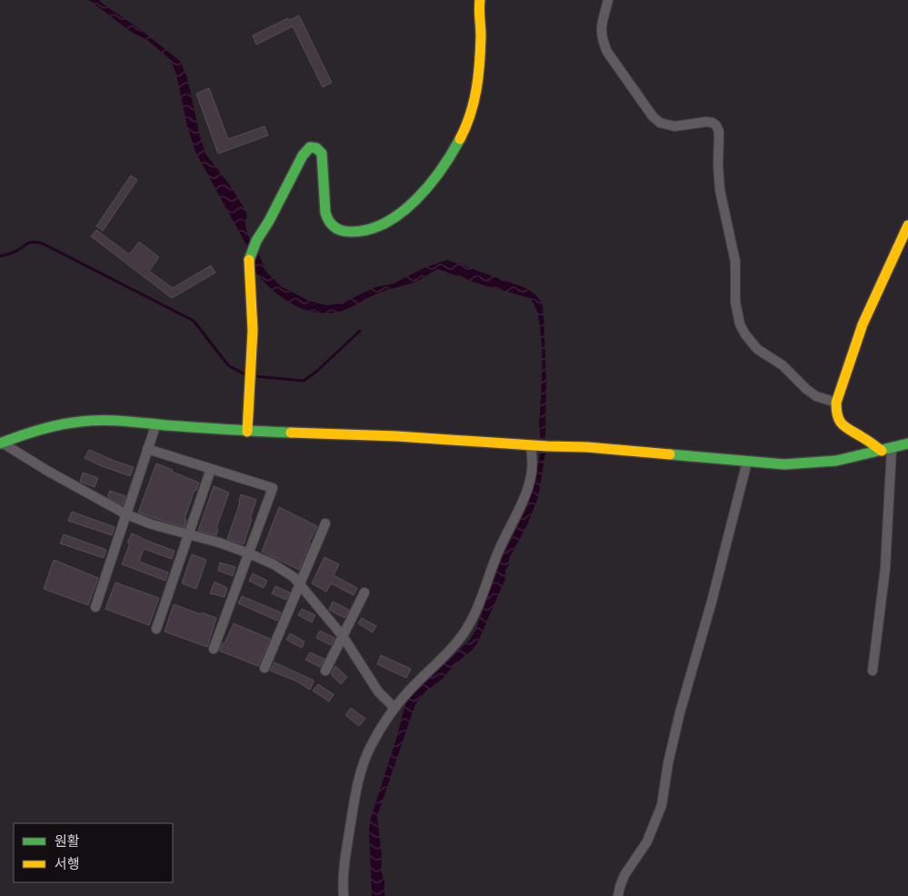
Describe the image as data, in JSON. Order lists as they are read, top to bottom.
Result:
{
  "legend": ["원활", "서행"]
}
